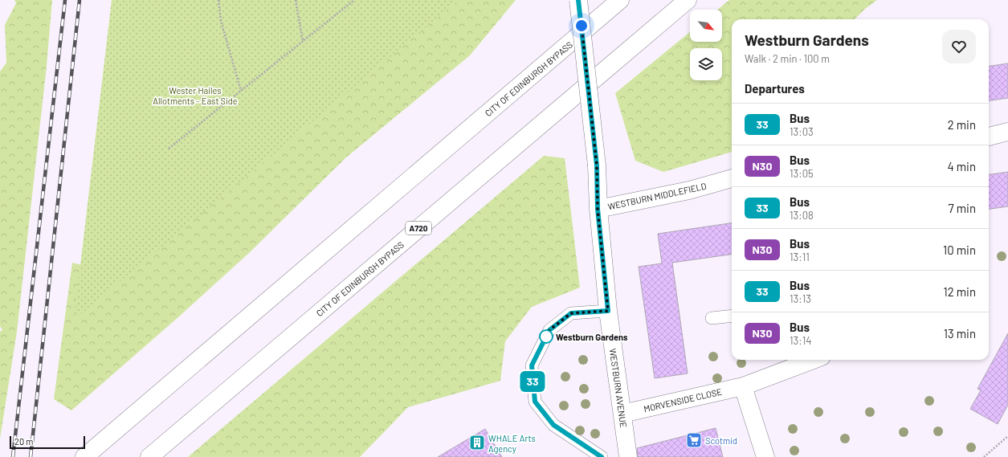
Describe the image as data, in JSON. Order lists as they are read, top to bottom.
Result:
{
  "streets": {
    "main road": [
      "CITY OF EDINBURGH BYPASS",
      "WESTBURN MIDDLEFIELD",
      "A720",
      "WESTBURN AVENUE",
      "MORVENSIDE CLOSE"
    ]
  },
  "crossings": [
    ["WESTBURN MIDDLEFIELD", "WESTBURN AVENUE"],
    ["WESTBURN AVENUE", "MORVENSIDE CLOSE"]
  ],
  "parks": ["Wester Hailes Allotments - East Side"],
  "places": {
    "other": ["Westburn Gardens"],
    "supermarket": ["Scotmid"],
    "building": ["WHALE Arts Agency"]
  },
  "lines": ["bus line 33"],
  "scale_bar": "20 m",
  "north": "bottom right",
  "page": {
    "on_map": "33",
    "heading": [
      ["Westburn Gardens", "Walk · 2 min · 100 m"],
      "Departures"
    ],
    "list": [
      {
        "mark": "33",
        "name": "Bus",
        "note": "13:03",
        "value": "2 min"
      },
      {
        "mark": "N30",
        "name": "Bus",
        "note": "13:05",
        "value": "4 min"
      },
      {
        "mark": "33",
        "name": "Bus",
        "note": "13:08",
        "value": "7 min"
      },
      {
        "mark": "N30",
        "name": "Bus",
        "note": "13:11",
        "value": "10 min"
      },
      {
        "mark": "33",
        "name": "Bus",
        "note": "13:13",
        "value": "12 min"
      },
      {
        "mark": "N30",
        "name": "Bus",
        "note": "13:14",
        "value": "13 min"
      }
    ],
    "scale": "20 m"
  }
}
